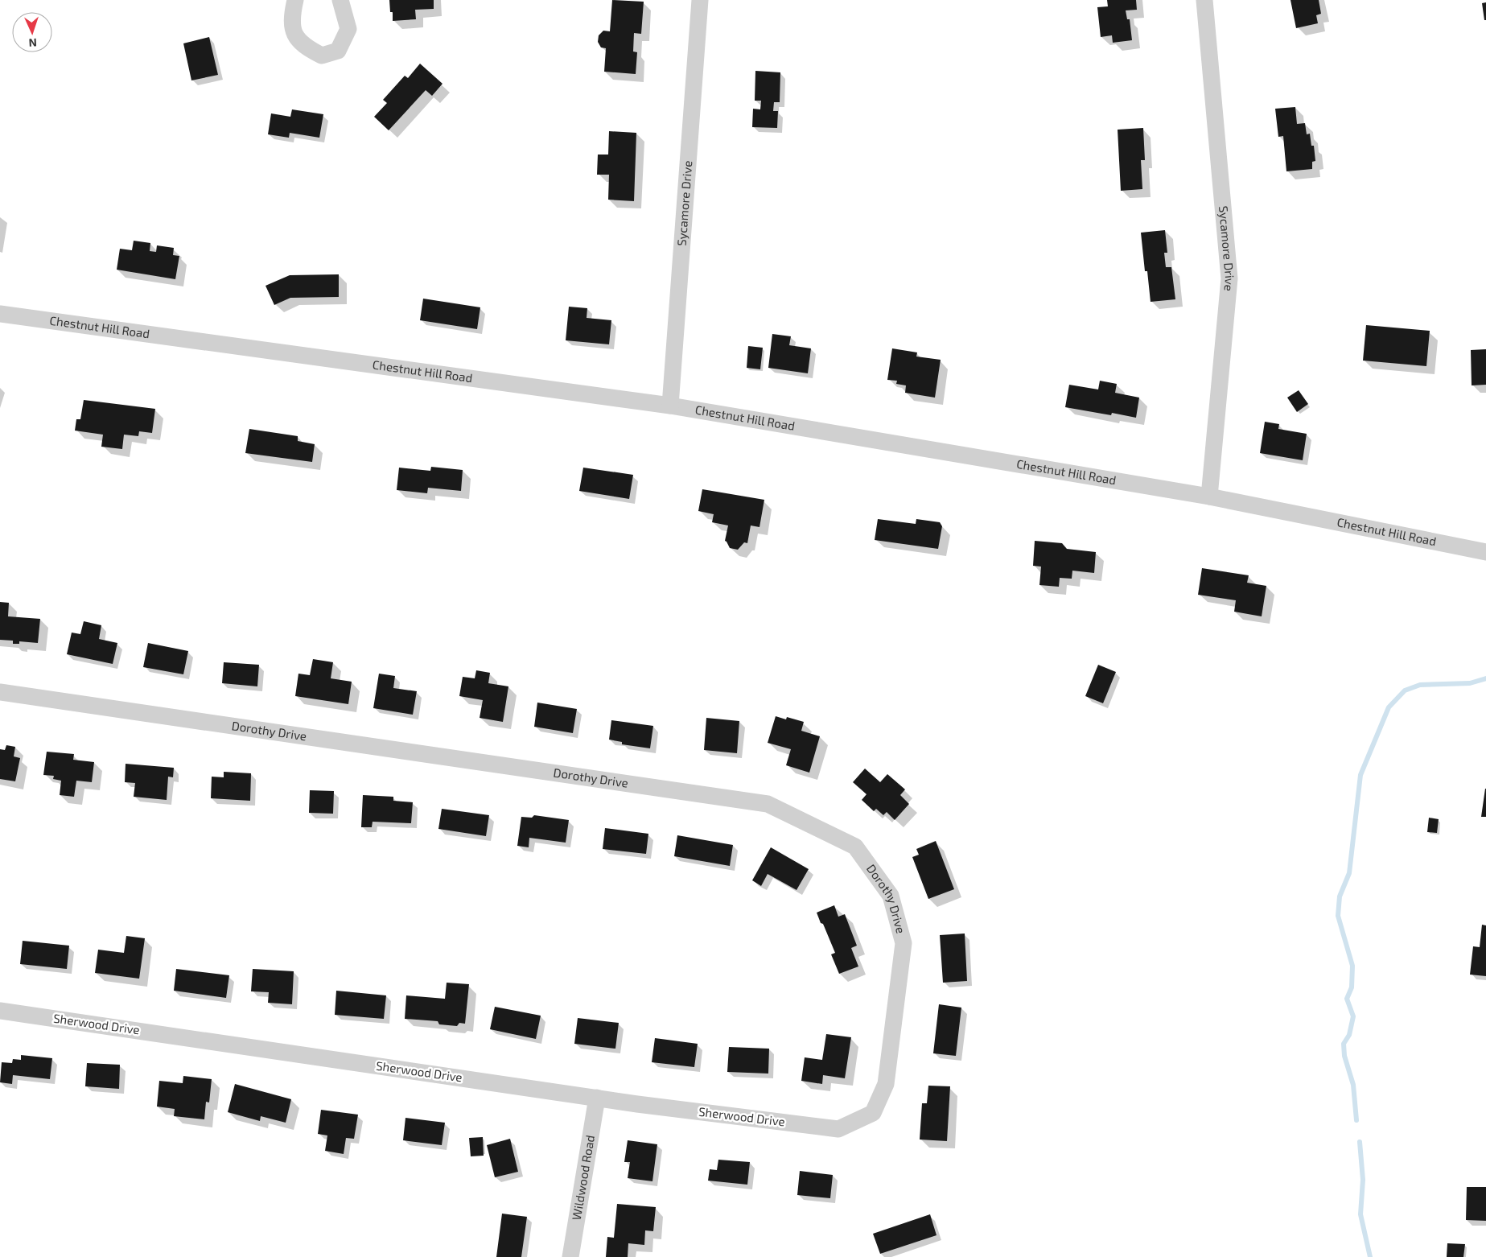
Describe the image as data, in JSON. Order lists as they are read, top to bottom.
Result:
{
  "streets": {
    "street": [
      "Sycamore Drive",
      "Chestnut Hill Road",
      "Dorothy Drive",
      "Sherwood Drive",
      "Wildwood Road"
    ]
  },
  "crossings": [
    ["Sycamore Drive", "Chestnut Hill Road"],
    ["Dorothy Drive", "Sherwood Drive"],
    ["Sherwood Drive", "Wildwood Road"]
  ],
  "north": "bottom"
}
